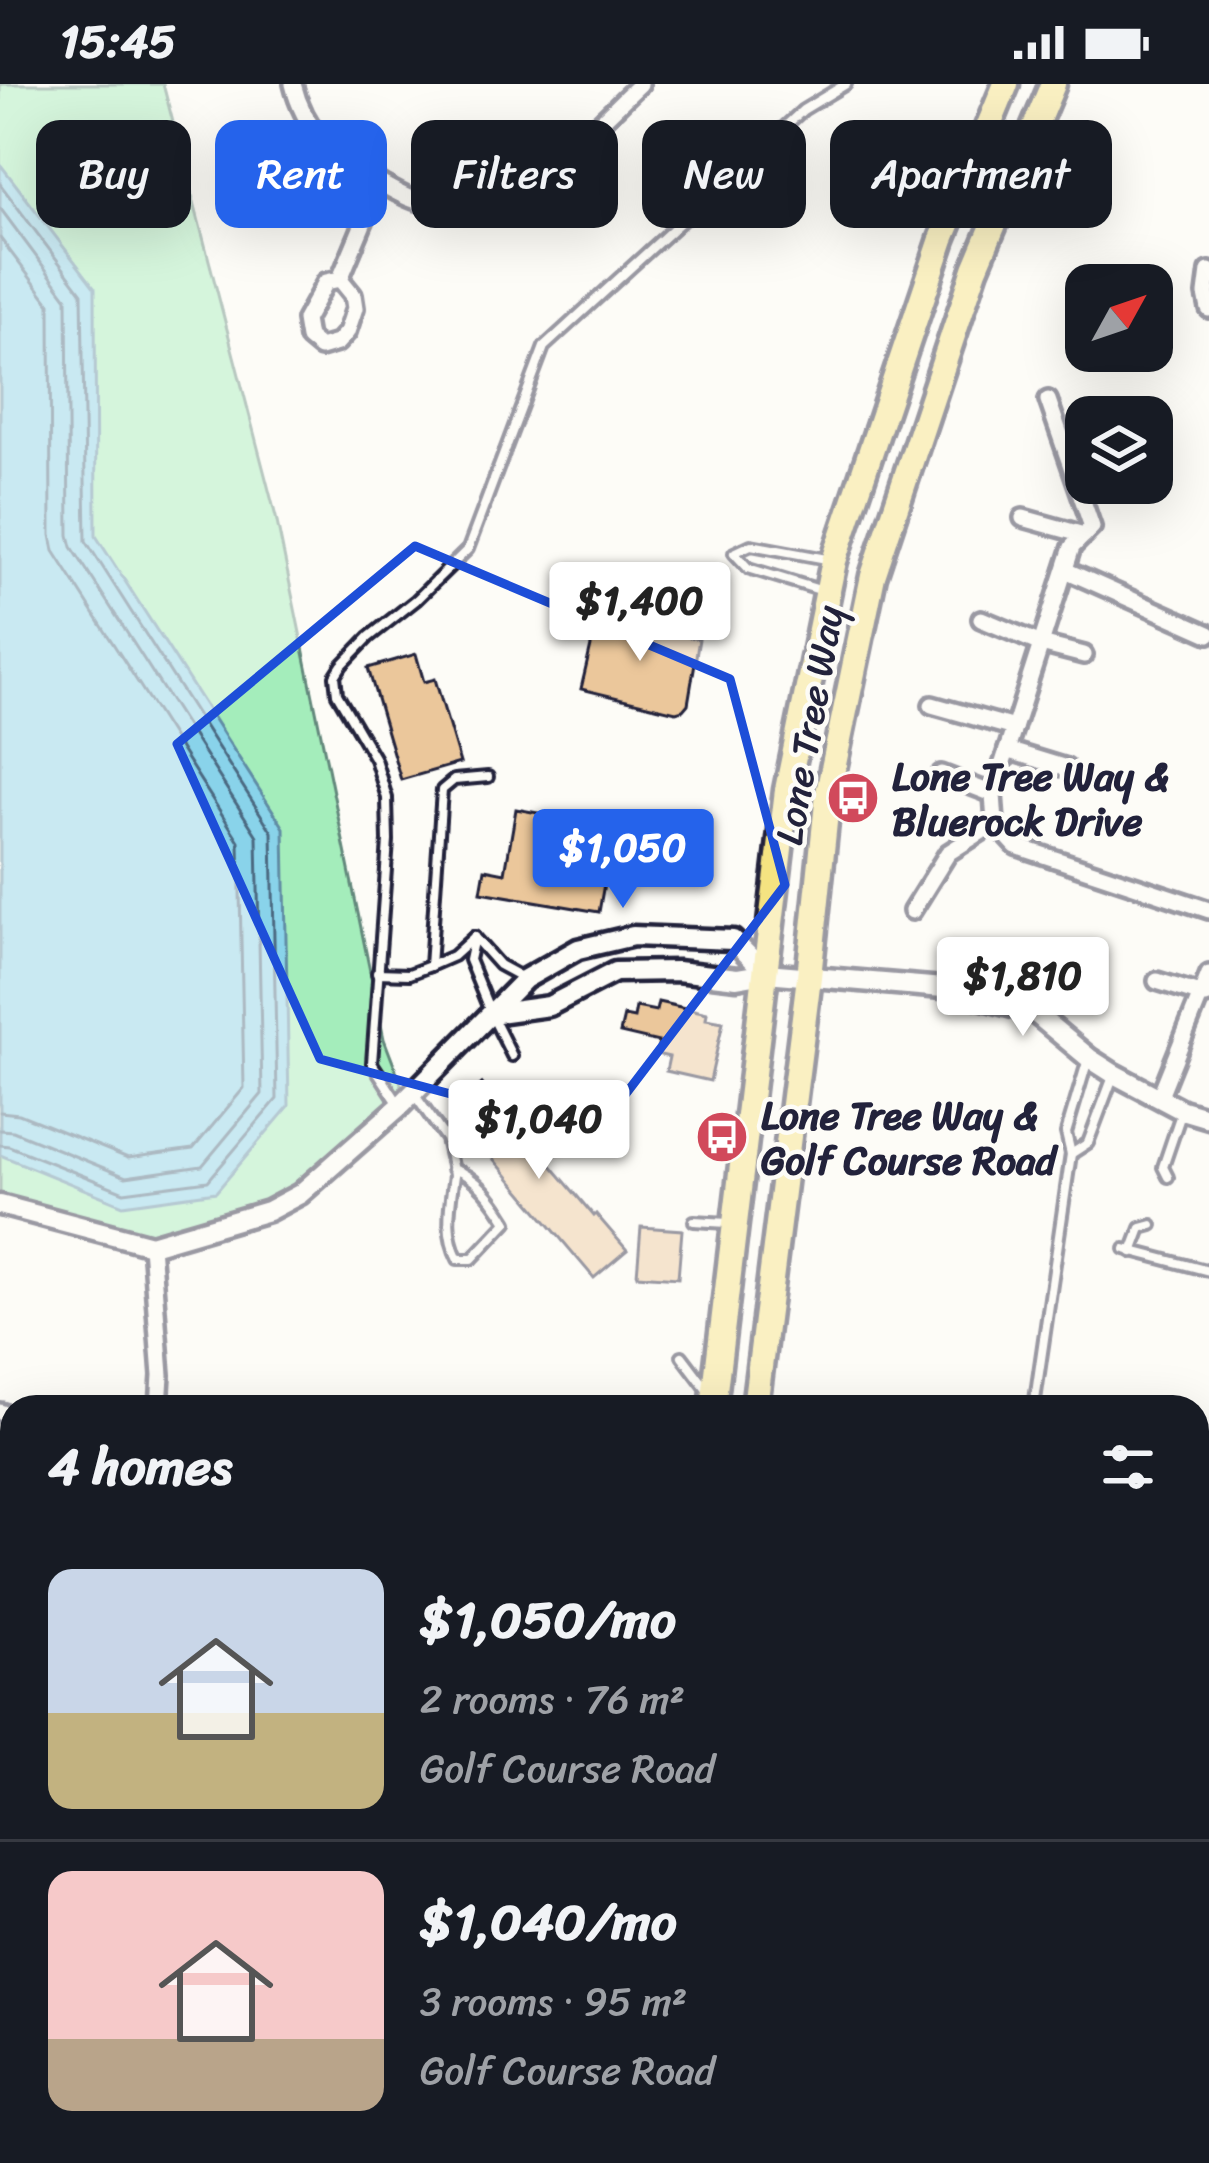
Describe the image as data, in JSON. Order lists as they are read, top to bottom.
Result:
{
  "streets": {
    "main road": ["Lone Tree Way"]
  },
  "places": {
    "bus stop": ["Lone Tree Way & Bluerock Drive", "Lone Tree Way & Golf Course Road"]
  },
  "north": "top right",
  "page": {
    "status": "15:45",
    "chip": [
      "Buy",
      "Rent",
      "Filters",
      "New",
      "Apartment"
    ],
    "price": [
      "$1,400",
      "$1,050",
      "$1,810",
      "$1,040"
    ],
    "heading": "4 homes",
    "list": [
      {
        "name": "$1,050/mo",
        "note": "2 rooms · 76 m² · Golf Course Road"
      },
      {
        "name": "$1,040/mo",
        "note": "3 rooms · 95 m² · Golf Course Road"
      }
    ]
  }
}
